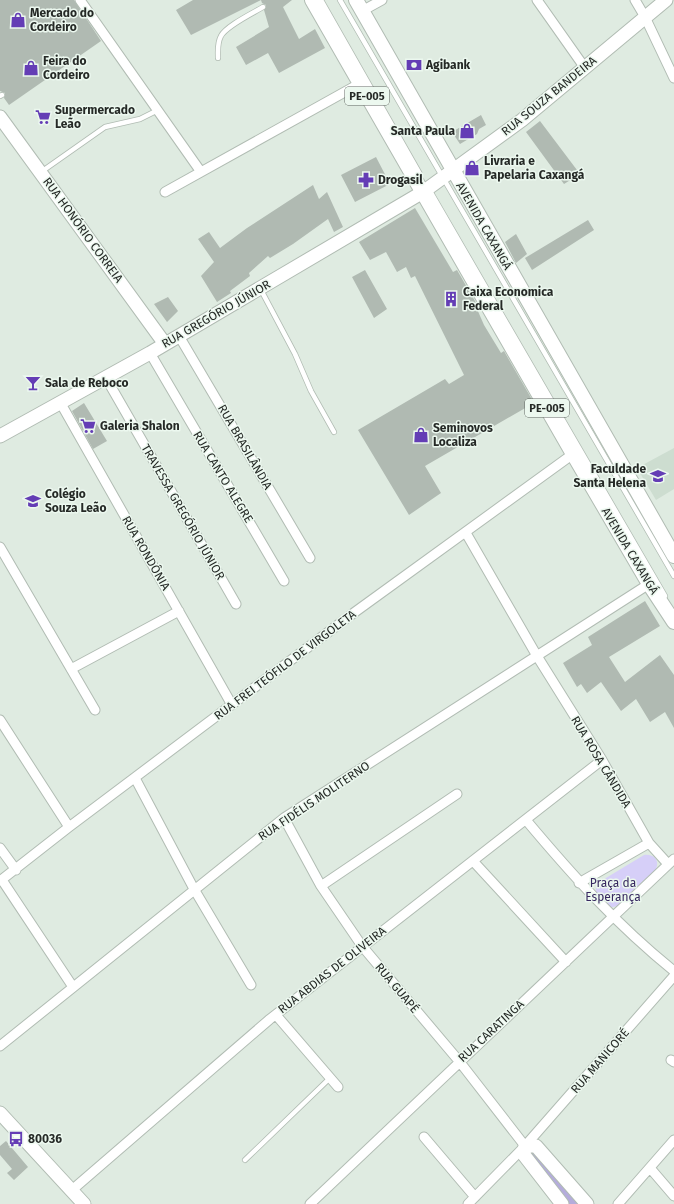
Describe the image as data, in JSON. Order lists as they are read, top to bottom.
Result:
{
  "streets": {
    "main road": [
      "PE-005",
      "RUA SOUZA BANDEIRA",
      "AVENIDA CAXANGÁ",
      "RUA HONÓRIO CORREIA",
      "RUA GREGÓRIO JÚNIOR"
    ],
    "street": [
      "RUA BRASILÂNDIA",
      "RUA CANTO ALEGRE",
      "TRAVESSA GREGÓRIO JÚNIOR",
      "RUA RONDÔNIA",
      "RUA FREI TEÓFILO DE VIRGOLETA",
      "RUA ROSA CÂNDIDA",
      "RUA FIDÉLIS MOLITERNO",
      "RUA ABDIAS DE OLIVEIRA",
      "RUA GUAPÉ",
      "RUA CARATINGA",
      "RUA MANICORÉ"
    ]
  },
  "crossings": [
    ["RUA SOUZA BANDEIRA", "AVENIDA CAXANGÁ"],
    ["RUA SOUZA BANDEIRA", "RUA GREGÓRIO JÚNIOR"],
    ["AVENIDA CAXANGÁ", "RUA GREGÓRIO JÚNIOR"],
    ["AVENIDA CAXANGÁ", "RUA FREI TEÓFILO DE VIRGOLETA"],
    ["AVENIDA CAXANGÁ", "RUA FIDÉLIS MOLITERNO"],
    ["RUA HONÓRIO CORREIA", "RUA GREGÓRIO JÚNIOR"],
    ["RUA GREGÓRIO JÚNIOR", "RUA BRASILÂNDIA"],
    ["RUA GREGÓRIO JÚNIOR", "RUA CANTO ALEGRE"],
    ["RUA GREGÓRIO JÚNIOR", "TRAVESSA GREGÓRIO JÚNIOR"],
    ["RUA GREGÓRIO JÚNIOR", "RUA RONDÔNIA"],
    ["RUA RONDÔNIA", "RUA FREI TEÓFILO DE VIRGOLETA"],
    ["RUA FREI TEÓFILO DE VIRGOLETA", "RUA ROSA CÂNDIDA"],
    ["RUA ROSA CÂNDIDA", "RUA FIDÉLIS MOLITERNO"],
    ["RUA ROSA CÂNDIDA", "RUA ABDIAS DE OLIVEIRA"],
    ["RUA ROSA CÂNDIDA", "RUA CARATINGA"],
    ["RUA FIDÉLIS MOLITERNO", "RUA GUAPÉ"],
    ["RUA ABDIAS DE OLIVEIRA", "RUA GUAPÉ"],
    ["RUA GUAPÉ", "RUA CARATINGA"],
    ["RUA GUAPÉ", "RUA MANICORÉ"]
  ],
  "parks": ["Praça da Esperança"],
  "places": {
    "shop": [
      "Mercado do Cordeiro",
      "Feira do Cordeiro",
      "Santa Paula",
      "Livraria e Papelaria Caxangá",
      "Seminovos Localiza"
    ],
    "bank": ["Agibank"],
    "supermarket": ["Supermercado Leão", "Galeria Shalon"],
    "pharmacy": ["Drogasil"],
    "building": ["Caixa Economica Federal"],
    "bar": ["Sala de Reboco"],
    "school or university": ["Faculdade Santa Helena", "Colégio Souza Leão"],
    "bus stop": ["80036"]
  }
}
